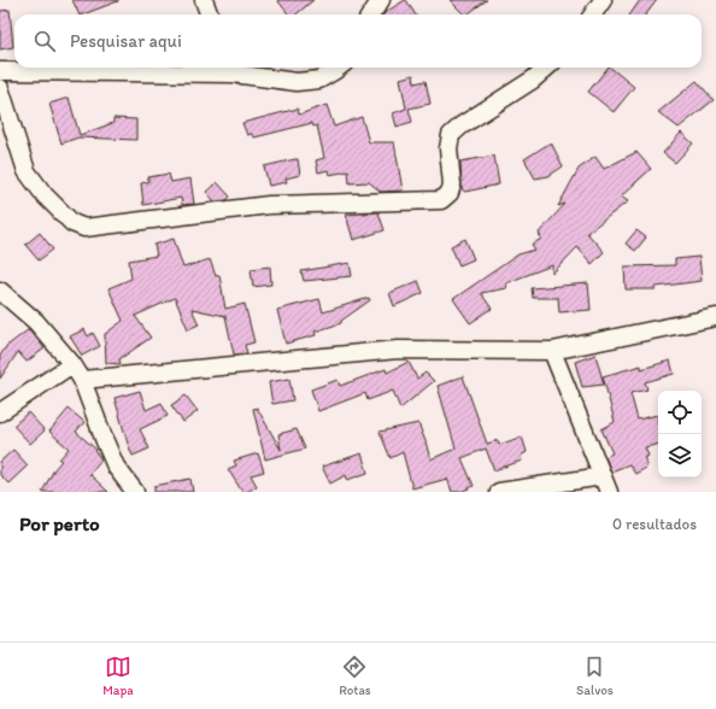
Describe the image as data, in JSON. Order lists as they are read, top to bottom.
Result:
{
  "page": {
    "search": "Pesquisar aqui",
    "heading": ["Por perto", "0 resultados"],
    "nav": ["Mapa", "Rotas", "Salvos"]
  }
}
